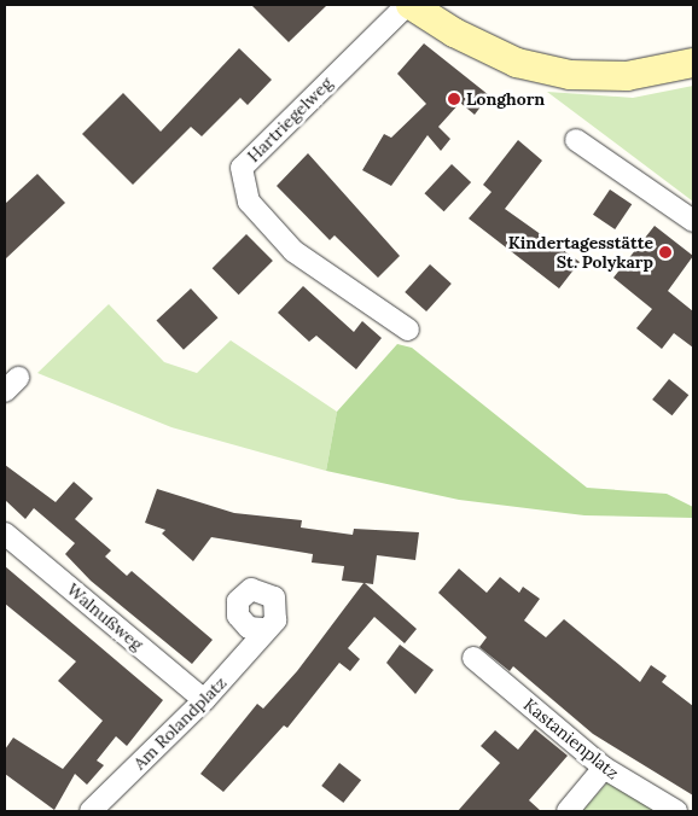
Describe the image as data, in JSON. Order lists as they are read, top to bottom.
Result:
{
  "streets": {
    "street": [
      "Hartriegelweg",
      "Walnußweg",
      "Am Rolandplatz",
      "Kastanienplatz"
    ]
  },
  "crossings": [
    ["Walnußweg", "Am Rolandplatz"]
  ],
  "places": ["Longhorn", "Kindertagesstätte St. Polykarp"]
}
